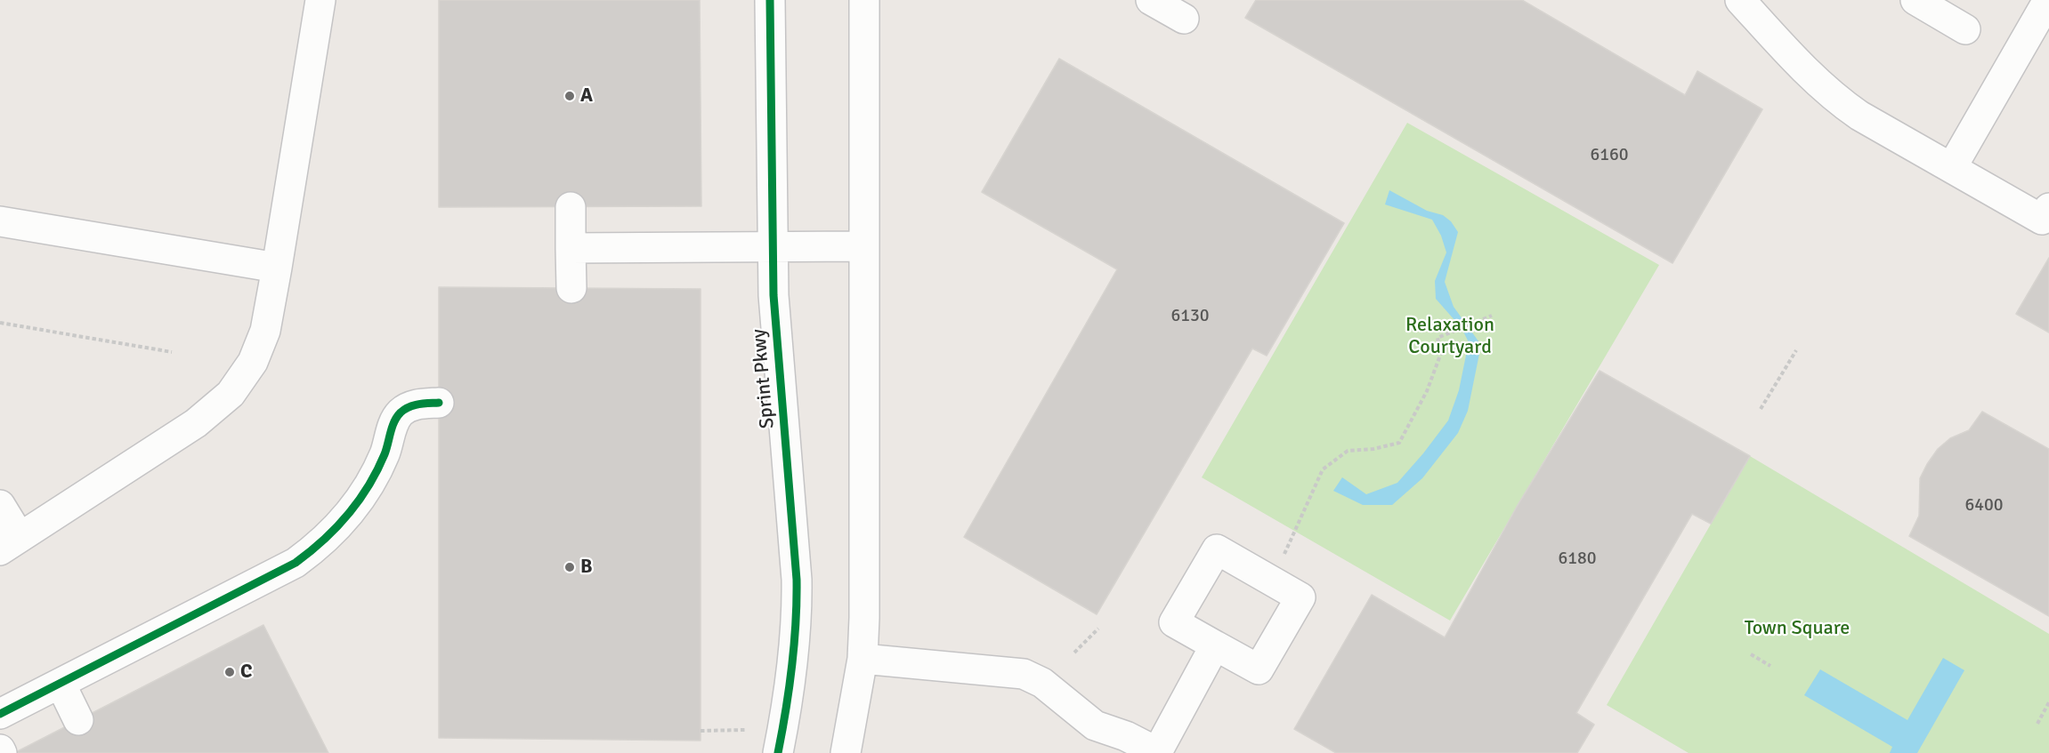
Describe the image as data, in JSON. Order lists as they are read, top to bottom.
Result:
{
  "streets": {
    "street": ["Sprint Pkwy"]
  },
  "parks": ["Relaxation Courtyard", "Town Square"],
  "places": ["A", "B", "C"],
  "house_numbers": [
    "6160",
    "6130",
    "6400",
    "6180"
  ]
}
